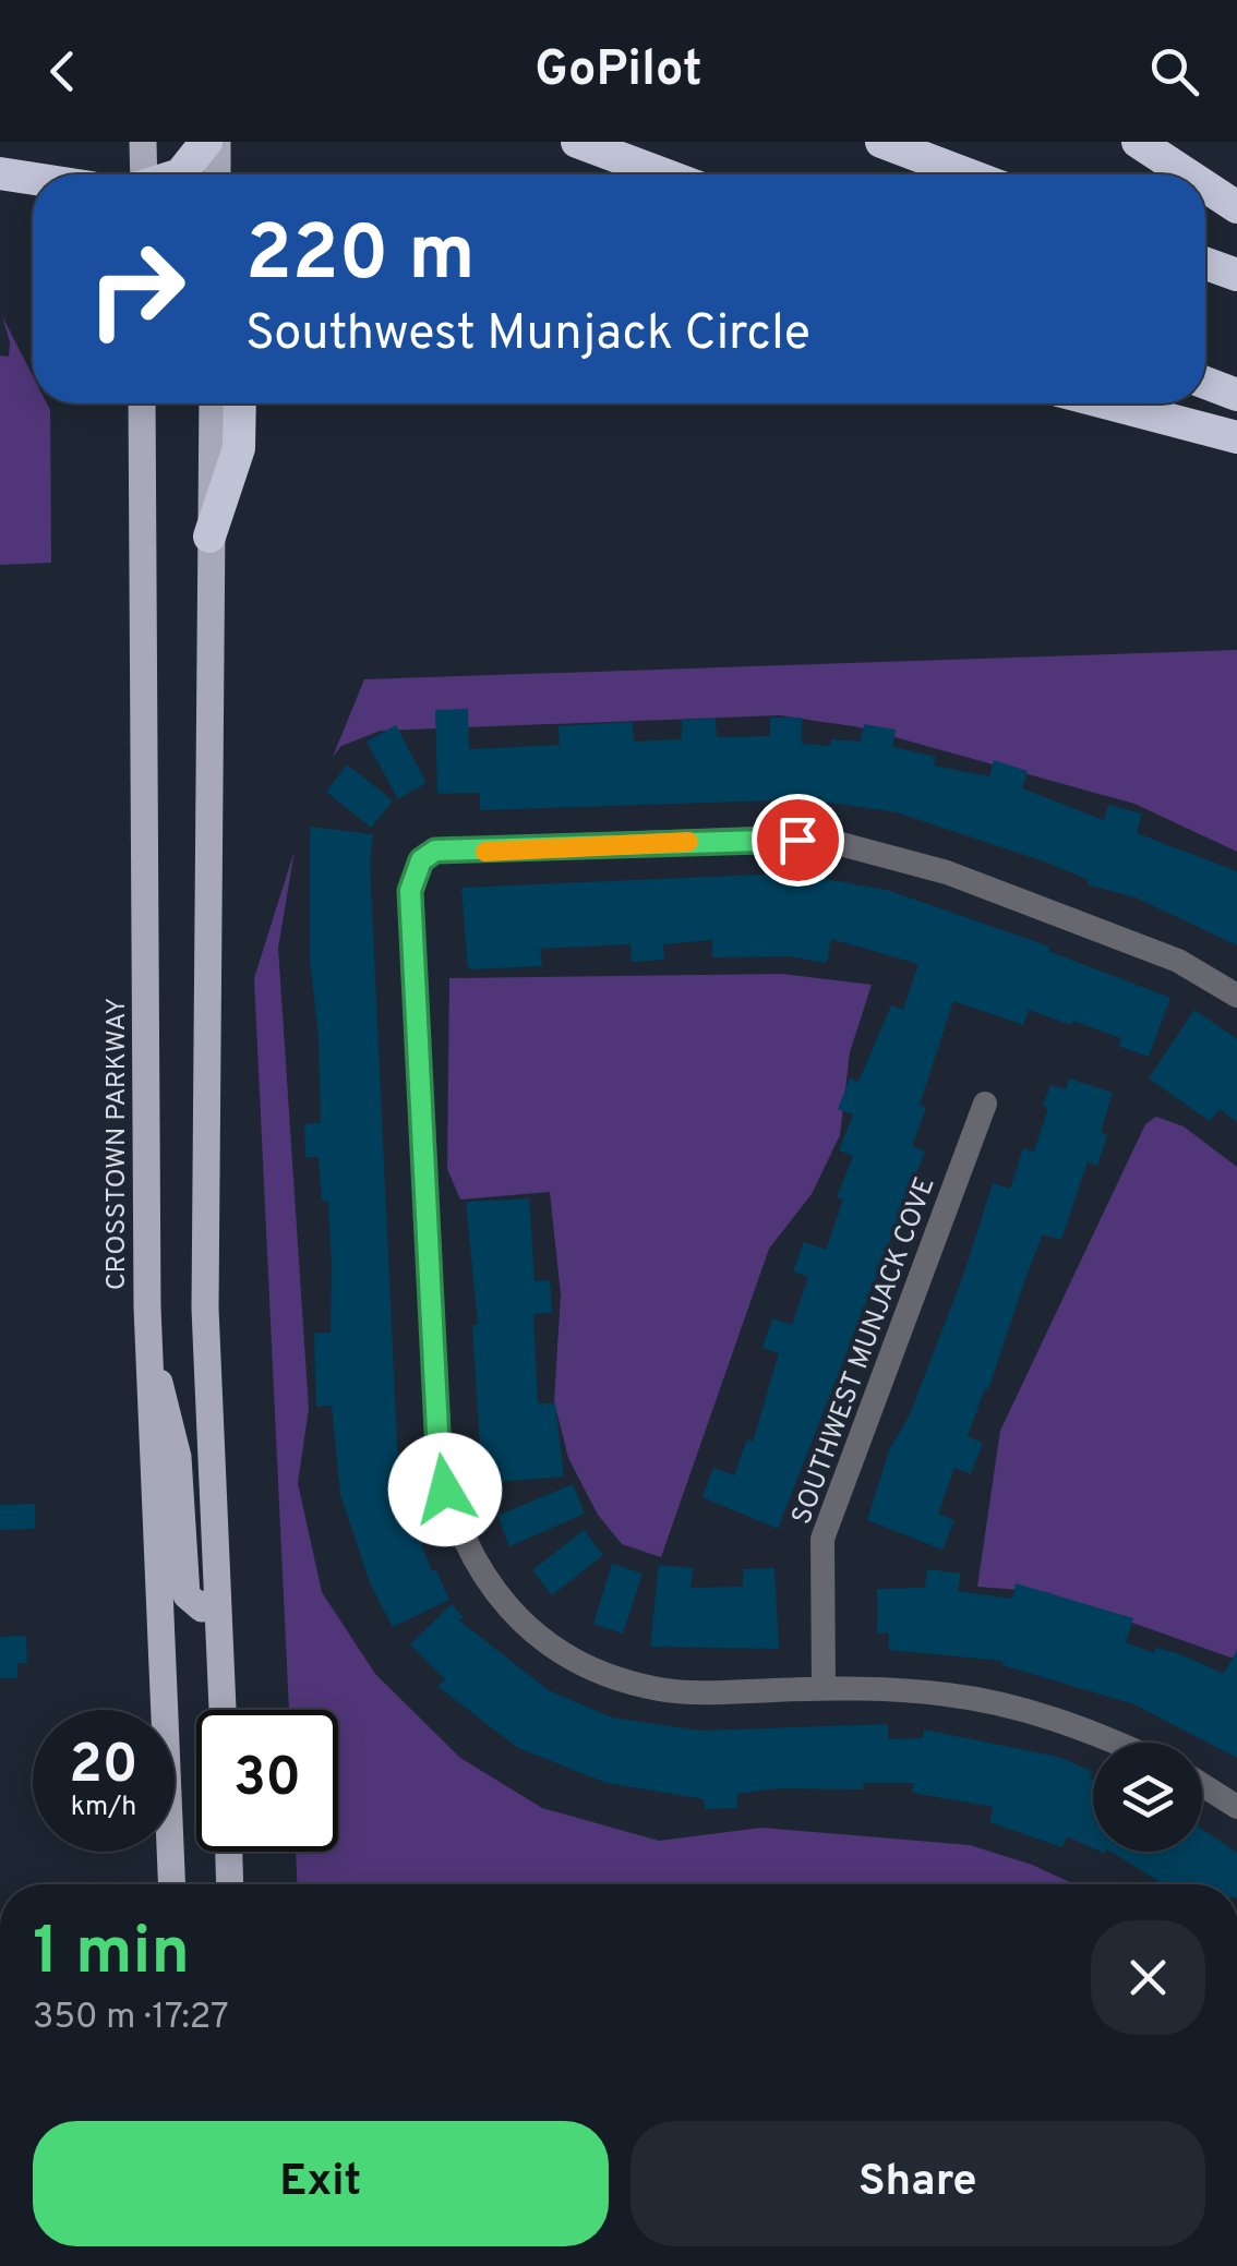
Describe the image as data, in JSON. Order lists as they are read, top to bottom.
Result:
{
  "streets": {
    "main road": ["CROSSTOWN PARKWAY"],
    "street": ["SOUTHWEST MUNJACK COVE"]
  },
  "page": {
    "header": "GoPilot",
    "turn": ["220 m", "Southwest Munjack Circle"],
    "speed": "20 km/h",
    "limit": "30",
    "heading": ["1 min", "350 m · 17:27"],
    "buttons": ["Exit", "Share"]
  }
}
